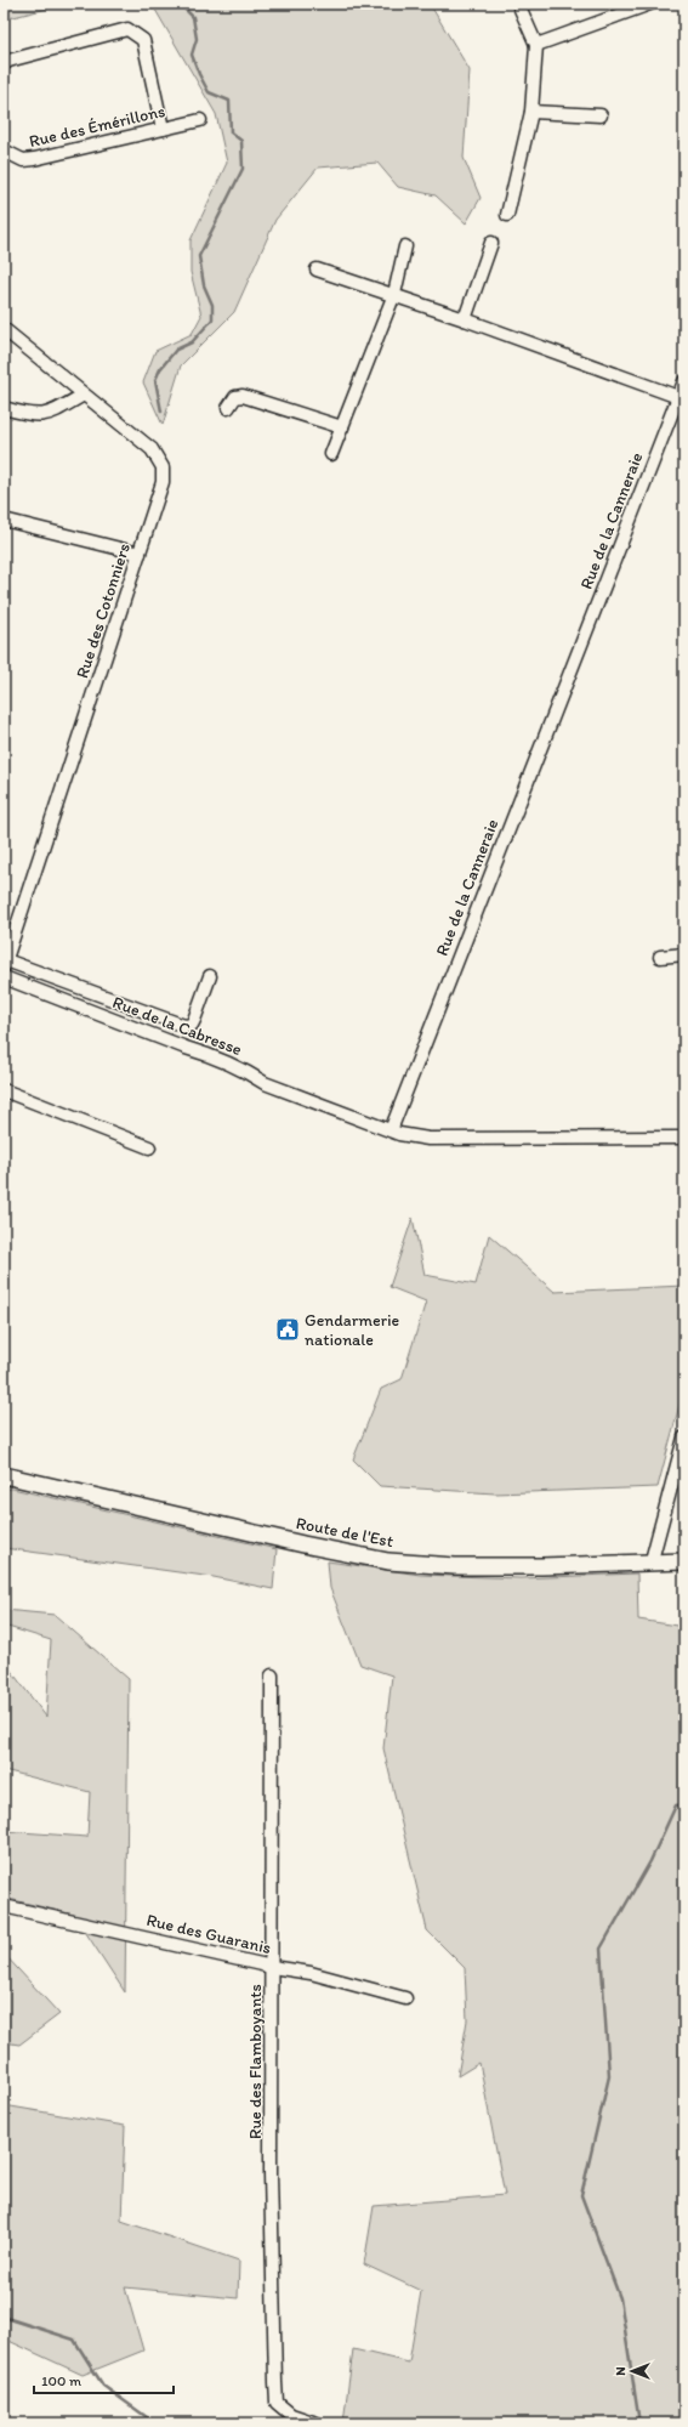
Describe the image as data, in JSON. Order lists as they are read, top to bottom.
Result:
{
  "streets": {
    "main road": ["Route de l'Est"],
    "street": [
      "Rue des Émérillons",
      "Rue de la Canneraie",
      "Rue des Cotonniers",
      "Rue de la Cabresse",
      "Rue des Guaranis",
      "Rue des Flamboyants"
    ]
  },
  "crossings": [
    ["Rue de la Canneraie", "Rue de la Cabresse"],
    ["Rue des Guaranis", "Rue des Flamboyants"]
  ],
  "places": {
    "public building": ["Gendarmerie nationale"]
  },
  "scale_bar": "100 m",
  "north": "left"
}
